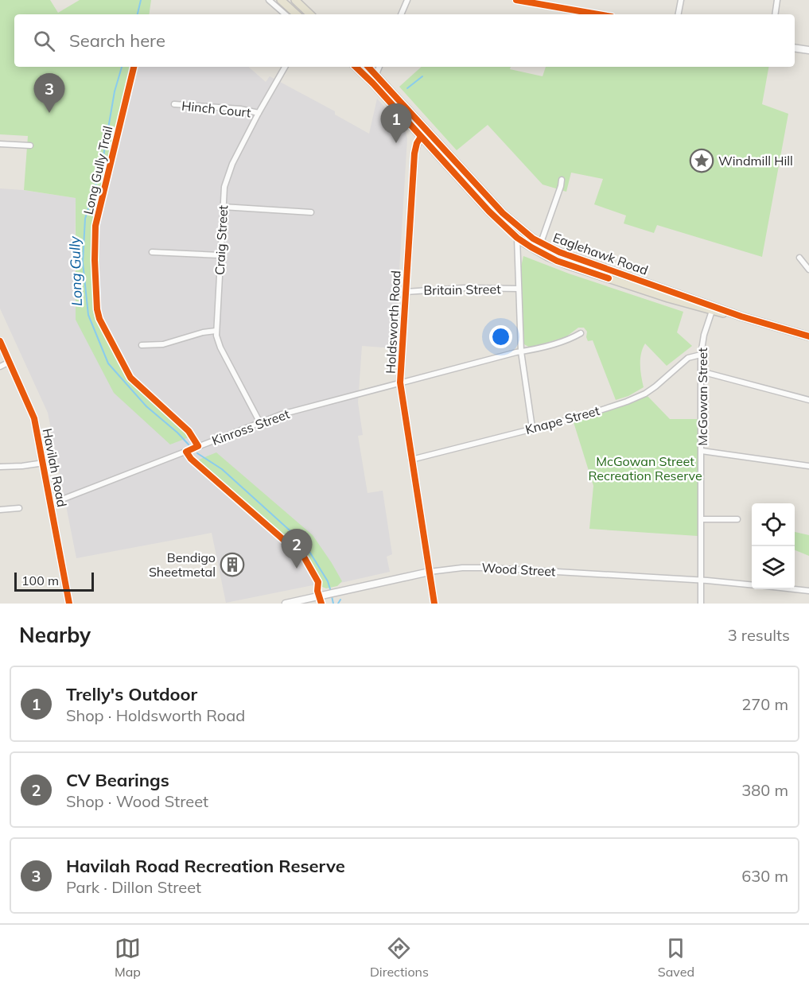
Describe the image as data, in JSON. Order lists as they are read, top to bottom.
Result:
{
  "streets": {
    "main road": ["Eaglehawk Road"],
    "street": [
      "Hinch Court",
      "Craig Street",
      "Britain Street",
      "Holdsworth Road",
      "McGowan Street",
      "Knape Street",
      "Kinross Street",
      "Havilah Road",
      "Wood Street"
    ],
    "cycle path": ["Long Gully Trail"]
  },
  "crossings": [
    ["Hinch Court", "Craig Street"],
    ["Craig Street", "Kinross Street"],
    ["Eaglehawk Road", "Holdsworth Road"],
    ["Eaglehawk Road", "McGowan Street"],
    ["Britain Street", "Holdsworth Road"],
    ["Holdsworth Road", "Knape Street"],
    ["Holdsworth Road", "Kinross Street"],
    ["Holdsworth Road", "Wood Street"],
    ["McGowan Street", "Knape Street"],
    ["McGowan Street", "Wood Street"],
    ["Kinross Street", "Havilah Road"]
  ],
  "water": ["Long Gully"],
  "parks": ["McGowan Street Recreation Reserve"],
  "places": {
    "place": ["Windmill Hill"],
    "building": ["Bendigo Sheetmetal"]
  },
  "scale_bar": "100 m",
  "page": {
    "search": "Search here",
    "pins": ["3", "1", "2"],
    "scale": "100 m",
    "heading": ["Nearby", "3 results"],
    "list": [
      {
        "mark": "1",
        "name": "Trelly's Outdoor",
        "note": "Shop · Holdsworth Road",
        "value": "270 m"
      },
      {
        "mark": "2",
        "name": "CV Bearings",
        "note": "Shop · Wood Street",
        "value": "380 m"
      },
      {
        "mark": "3",
        "name": "Havilah Road Recreation Reserve",
        "note": "Park · Dillon Street",
        "value": "630 m"
      }
    ],
    "nav": ["Map", "Directions", "Saved"]
  }
}
